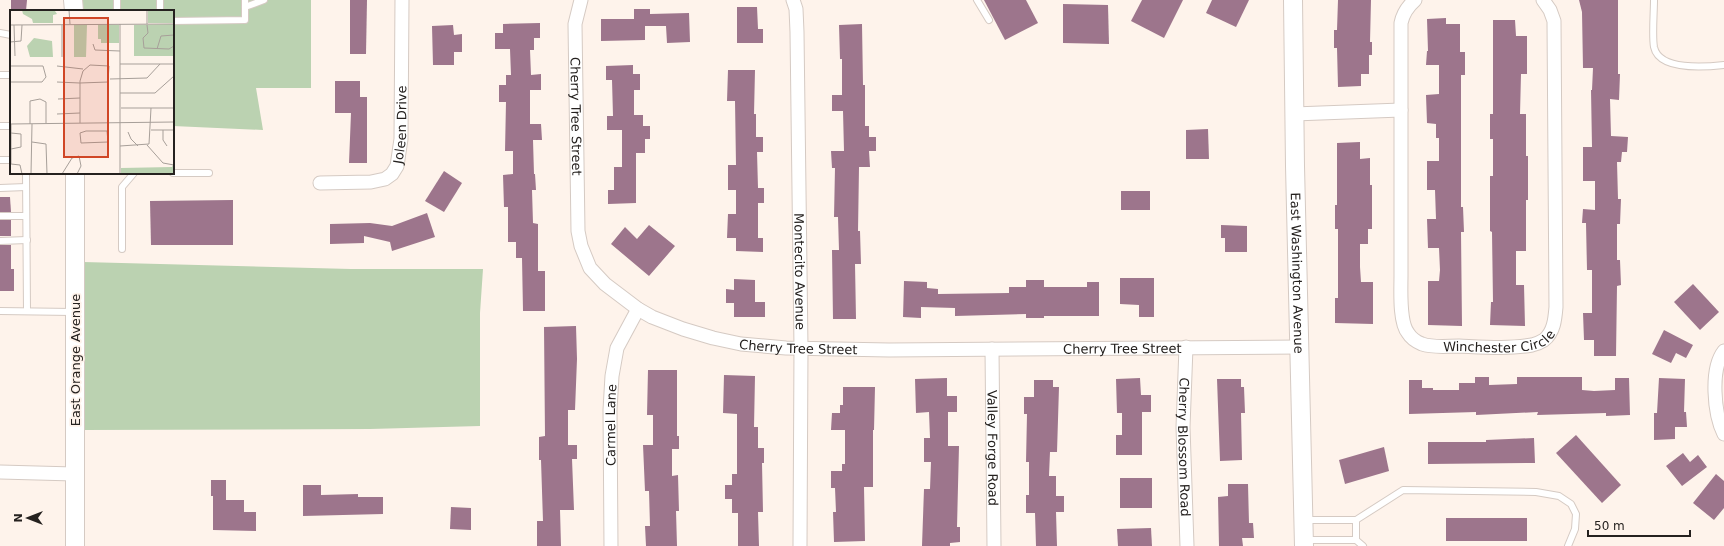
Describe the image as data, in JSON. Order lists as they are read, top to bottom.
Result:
{
  "streets": {
    "street": [
      "Cherry Tree Street",
      "Joleen Drive",
      "Montecito Avenue",
      "East Washington Avenue",
      "Winchester Circle",
      "East Orange Avenue",
      "Carmel Lane",
      "Cherry Blossom Road",
      "Valley Forge Road"
    ]
  },
  "crossings": [
    ["Cherry Tree Street", "Montecito Avenue"],
    ["Cherry Tree Street", "East Washington Avenue"],
    ["Cherry Tree Street", "Carmel Lane"],
    ["Cherry Tree Street", "Cherry Blossom Road"],
    ["Cherry Tree Street", "Valley Forge Road"]
  ],
  "scale_bar": "50 m",
  "north": "left"
}
